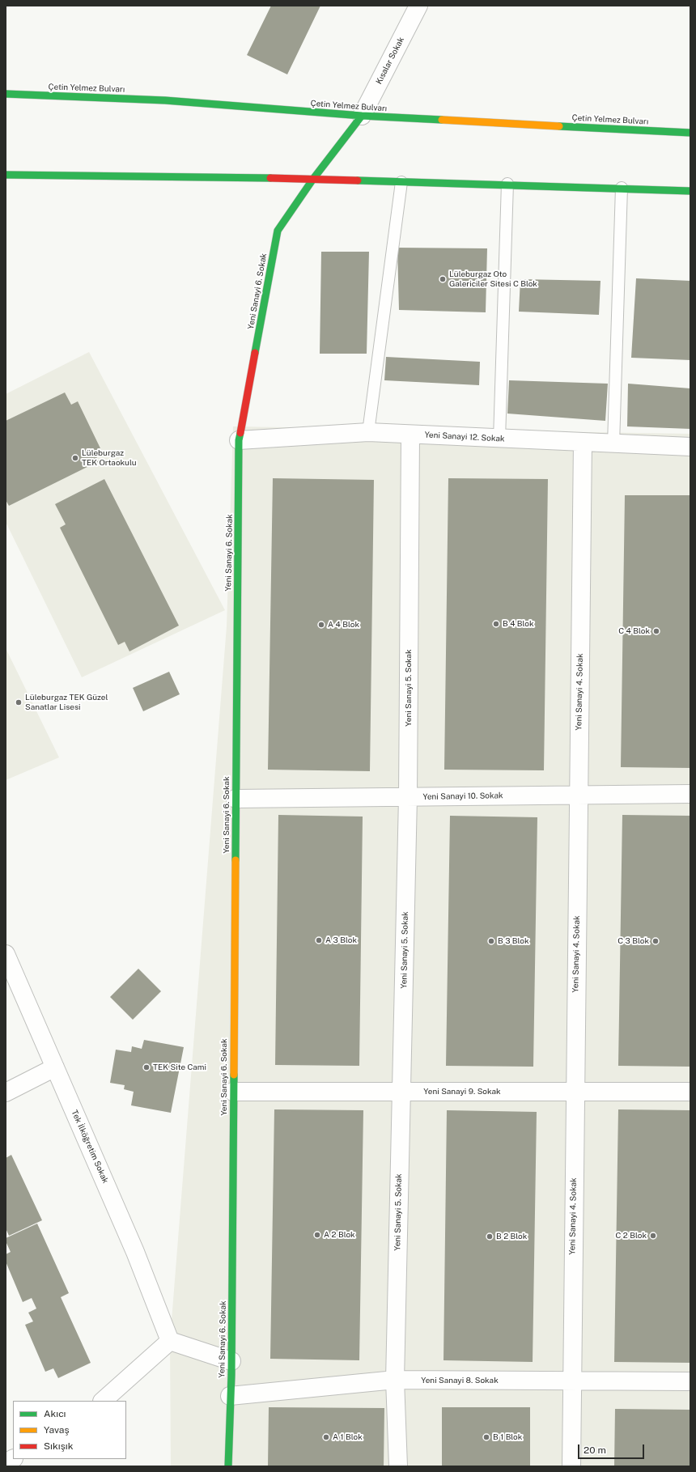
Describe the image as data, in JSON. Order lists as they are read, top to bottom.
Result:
{
  "streets": {
    "street": [
      "Kısalar Sokak",
      "Çetin Yelmez Bulvarı",
      "Yeni Sanayi 6. Sokak",
      "Yeni Sanayi 12. Sokak",
      "Yeni Sanayi 5. Sokak",
      "Yeni Sanayi 4. Sokak",
      "Yeni Sanayi 10. Sokak",
      "Yeni Sanayi 9. Sokak",
      "Tek İlköğretim Sokak",
      "Yeni Sanayi 8. Sokak"
    ]
  },
  "crossings": [
    ["Kısalar Sokak", "Çetin Yelmez Bulvarı"],
    ["Kısalar Sokak", "Yeni Sanayi 6. Sokak"],
    ["Çetin Yelmez Bulvarı", "Yeni Sanayi 6. Sokak"],
    ["Yeni Sanayi 6. Sokak", "Yeni Sanayi 12. Sokak"],
    ["Yeni Sanayi 6. Sokak", "Yeni Sanayi 10. Sokak"],
    ["Yeni Sanayi 6. Sokak", "Yeni Sanayi 9. Sokak"],
    ["Yeni Sanayi 6. Sokak", "Yeni Sanayi 8. Sokak"],
    ["Yeni Sanayi 12. Sokak", "Yeni Sanayi 5. Sokak"],
    ["Yeni Sanayi 12. Sokak", "Yeni Sanayi 4. Sokak"],
    ["Yeni Sanayi 5. Sokak", "Yeni Sanayi 10. Sokak"],
    ["Yeni Sanayi 5. Sokak", "Yeni Sanayi 9. Sokak"],
    ["Yeni Sanayi 5. Sokak", "Yeni Sanayi 8. Sokak"],
    ["Yeni Sanayi 4. Sokak", "Yeni Sanayi 10. Sokak"],
    ["Yeni Sanayi 4. Sokak", "Yeni Sanayi 9. Sokak"],
    ["Yeni Sanayi 4. Sokak", "Yeni Sanayi 8. Sokak"]
  ],
  "places": [
    "Lüleburgaz Oto Galericiler Sitesi C Blok",
    "Lüleburgaz TEK Ortaokulu",
    "B 4 Blok",
    "A 4 Blok",
    "C 4 Blok",
    "Lüleburgaz TEK Güzel Sanatlar Lisesi",
    "A 3 Blok",
    "B 3 Blok",
    "C 3 Blok",
    "TEK Site Cami",
    "A 2 Blok",
    "C 2 Blok",
    "B 2 Blok",
    "A 1 Blok",
    "B 1 Blok"
  ],
  "legend": ["Akıcı", "Yavaş", "Sıkışık"],
  "scale_bar": "20 m"
}
